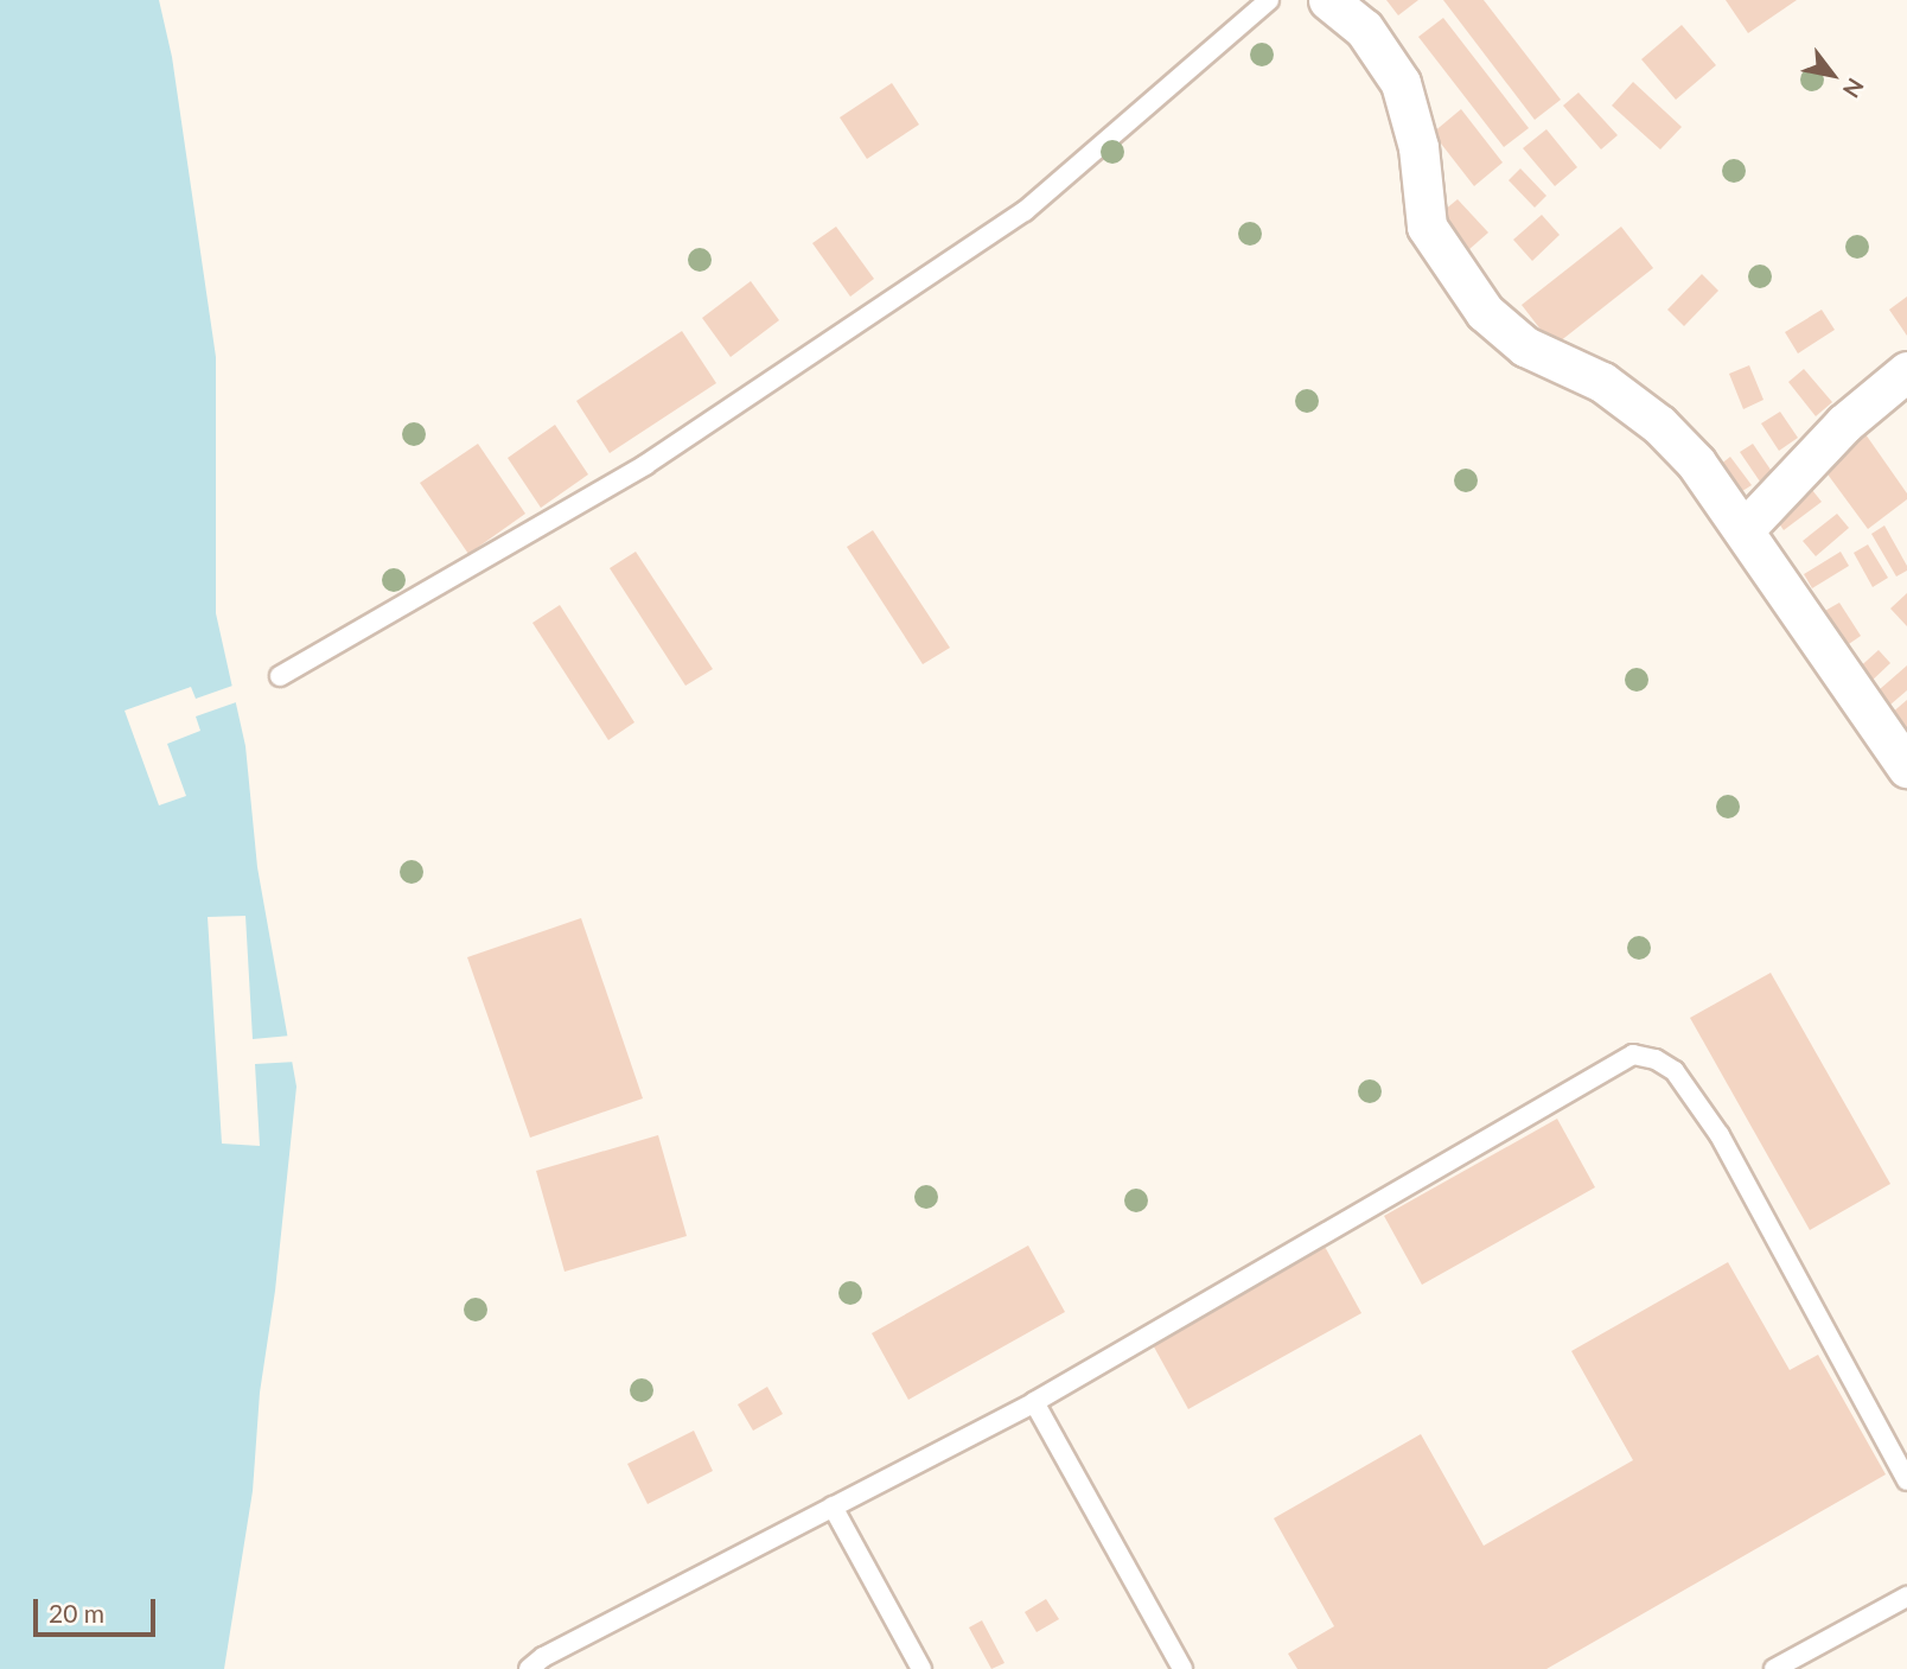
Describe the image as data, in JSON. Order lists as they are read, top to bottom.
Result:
{
  "scale_bar": "20 m",
  "north": "bottom right"
}
